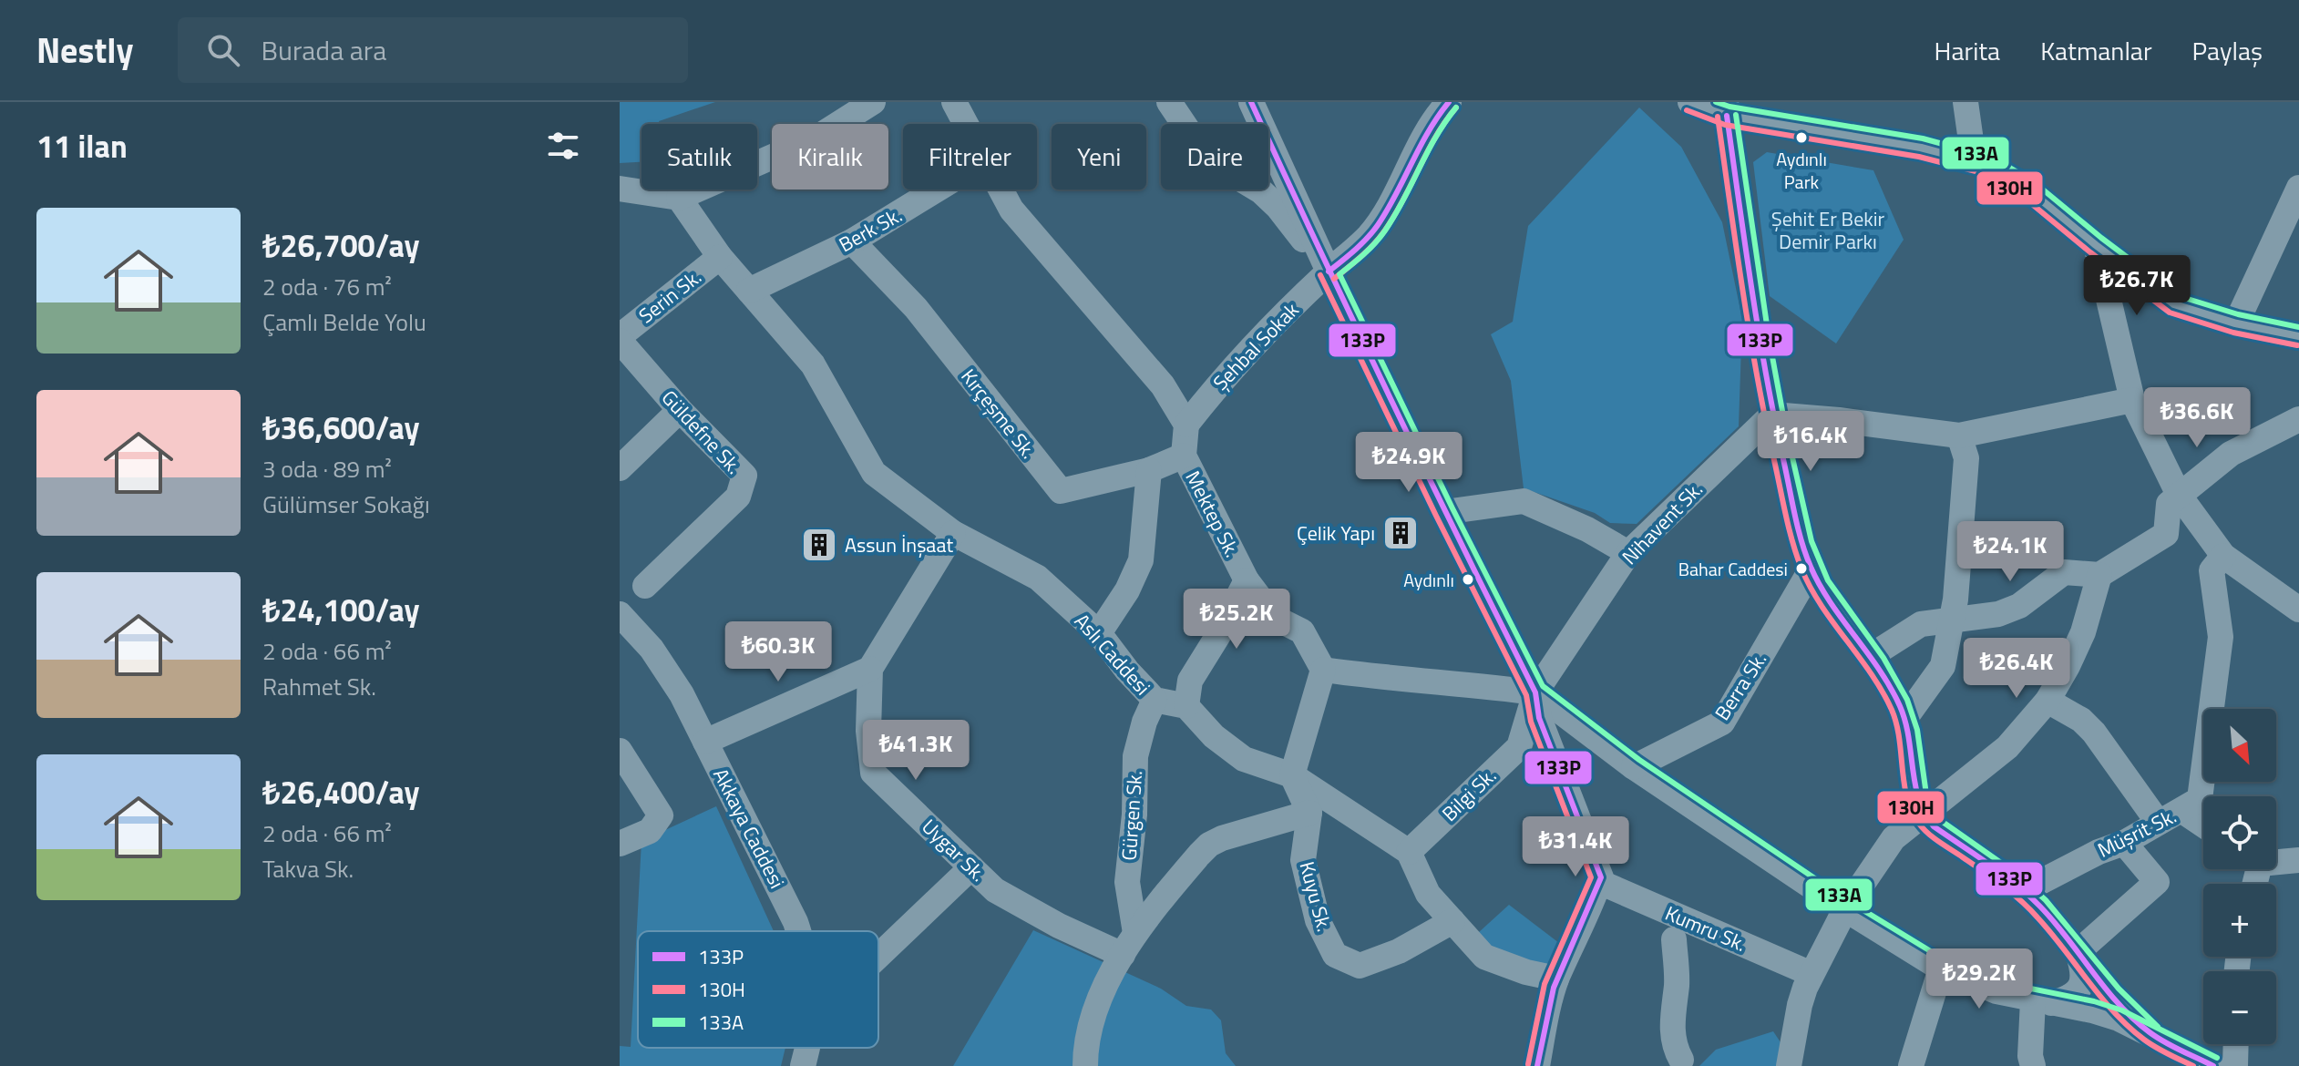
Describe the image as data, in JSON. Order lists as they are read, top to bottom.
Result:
{
  "streets": {
    "street": [
      "Berk Sk.",
      "Serin Sk.",
      "Şehbal Sokak",
      "Kırçeşme Sk.",
      "Güldefne Sk.",
      "Mektep Sk.",
      "Nihavent Sk.",
      "Aslı Caddesi",
      "Berra Sk.",
      "Bilgi Sk.",
      "Gürgen Sk.",
      "Akkaya Caddesi",
      "Müşrit Sk.",
      "Uygar Sk.",
      "Kuyu Sk.",
      "Kumru Sk."
    ]
  },
  "crossings": [
    ["Berk Sk.", "Kırçeşme Sk."],
    ["Berk Sk.", "Aslı Caddesi"],
    ["Serin Sk.", "Güldefne Sk."],
    ["Serin Sk.", "Aslı Caddesi"],
    ["Şehbal Sokak", "Mektep Sk."],
    ["Kırçeşme Sk.", "Mektep Sk."],
    ["Nihavent Sk.", "Bilgi Sk."],
    ["Aslı Caddesi", "Gürgen Sk."],
    ["Aslı Caddesi", "Uygar Sk."],
    ["Gürgen Sk.", "Uygar Sk."]
  ],
  "parks": ["Şehit Er Bekir Demir Parkı"],
  "places": {
    "other": ["Aydınlı Park", "Bahar Caddesi", "Aydınlı"],
    "building": ["Çelik Yapı", "Assun İnşaat"]
  },
  "lines": ["transit line 133P", "transit line 133A", "transit line 130H"],
  "legend": ["133P", "130H", "133A"],
  "north": "bottom right",
  "page": {
    "header": "Nestly",
    "search": "Burada ara",
    "nav": ["Harita", "Katmanlar", "Paylaş"],
    "heading": "11 ilan",
    "chip": [
      "Satılık",
      "Kiralık",
      "Filtreler",
      "Yeni",
      "Daire"
    ],
    "list": [
      {
        "name": "₺26,700/ay",
        "note": "2 oda · 76 m² · Çamlı Belde Yolu"
      },
      {
        "name": "₺36,600/ay",
        "note": "3 oda · 89 m² · Gülümser Sokağı"
      },
      {
        "name": "₺24,100/ay",
        "note": "2 oda · 66 m² · Rahmet Sk."
      },
      {
        "name": "₺26,400/ay",
        "note": "2 oda · 66 m² · Takva Sk."
      }
    ],
    "price": [
      "₺26.7K",
      "₺36.6K",
      "₺16.4K",
      "₺24.9K",
      "₺24.1K",
      "₺25.2K",
      "₺60.3K",
      "₺26.4K",
      "₺41.3K",
      "₺31.4K",
      "₺29.2K"
    ],
    "map_buttons": ["+", "−"]
  }
}
